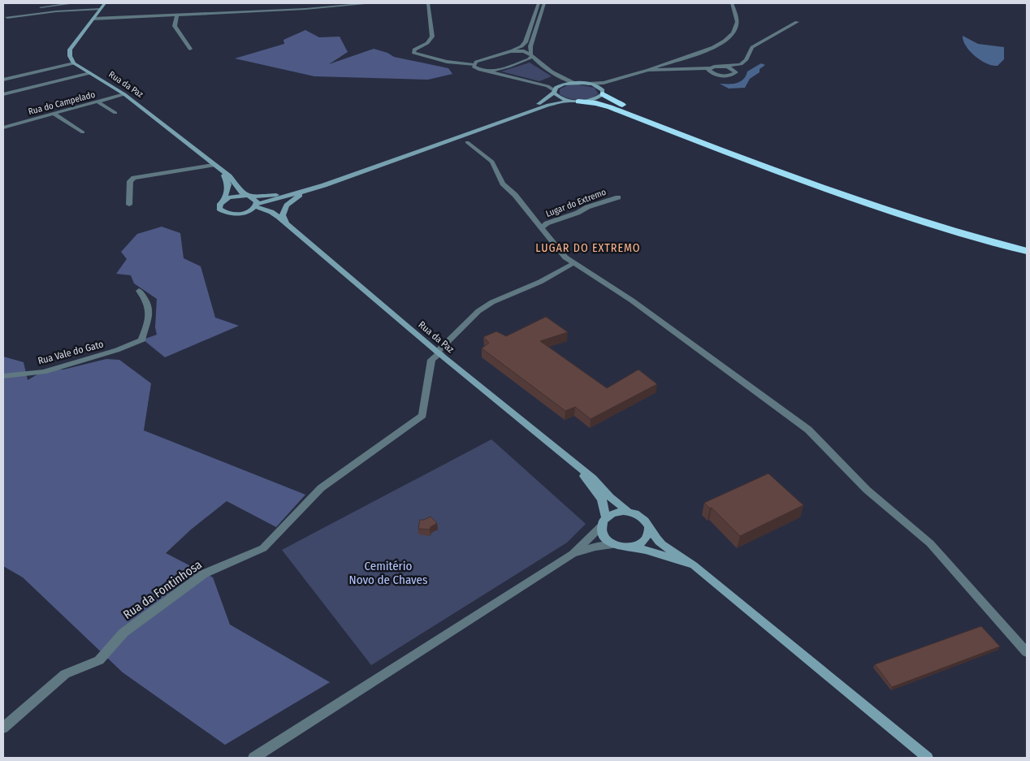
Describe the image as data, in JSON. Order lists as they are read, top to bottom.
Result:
{
  "streets": {
    "main road": ["Rua da Paz"],
    "street": [
      "Rua do Campelado",
      "Lugar do Extremo",
      "Rua Vale do Gato",
      "Rua da Fontinhosa"
    ]
  },
  "crossings": [
    ["Rua da Paz", "Rua do Campelado"],
    ["Rua da Paz", "Rua da Fontinhosa"]
  ],
  "districts": ["LUGAR DO EXTREMO"],
  "parks": ["Cemitério Novo de Chaves"]
}
